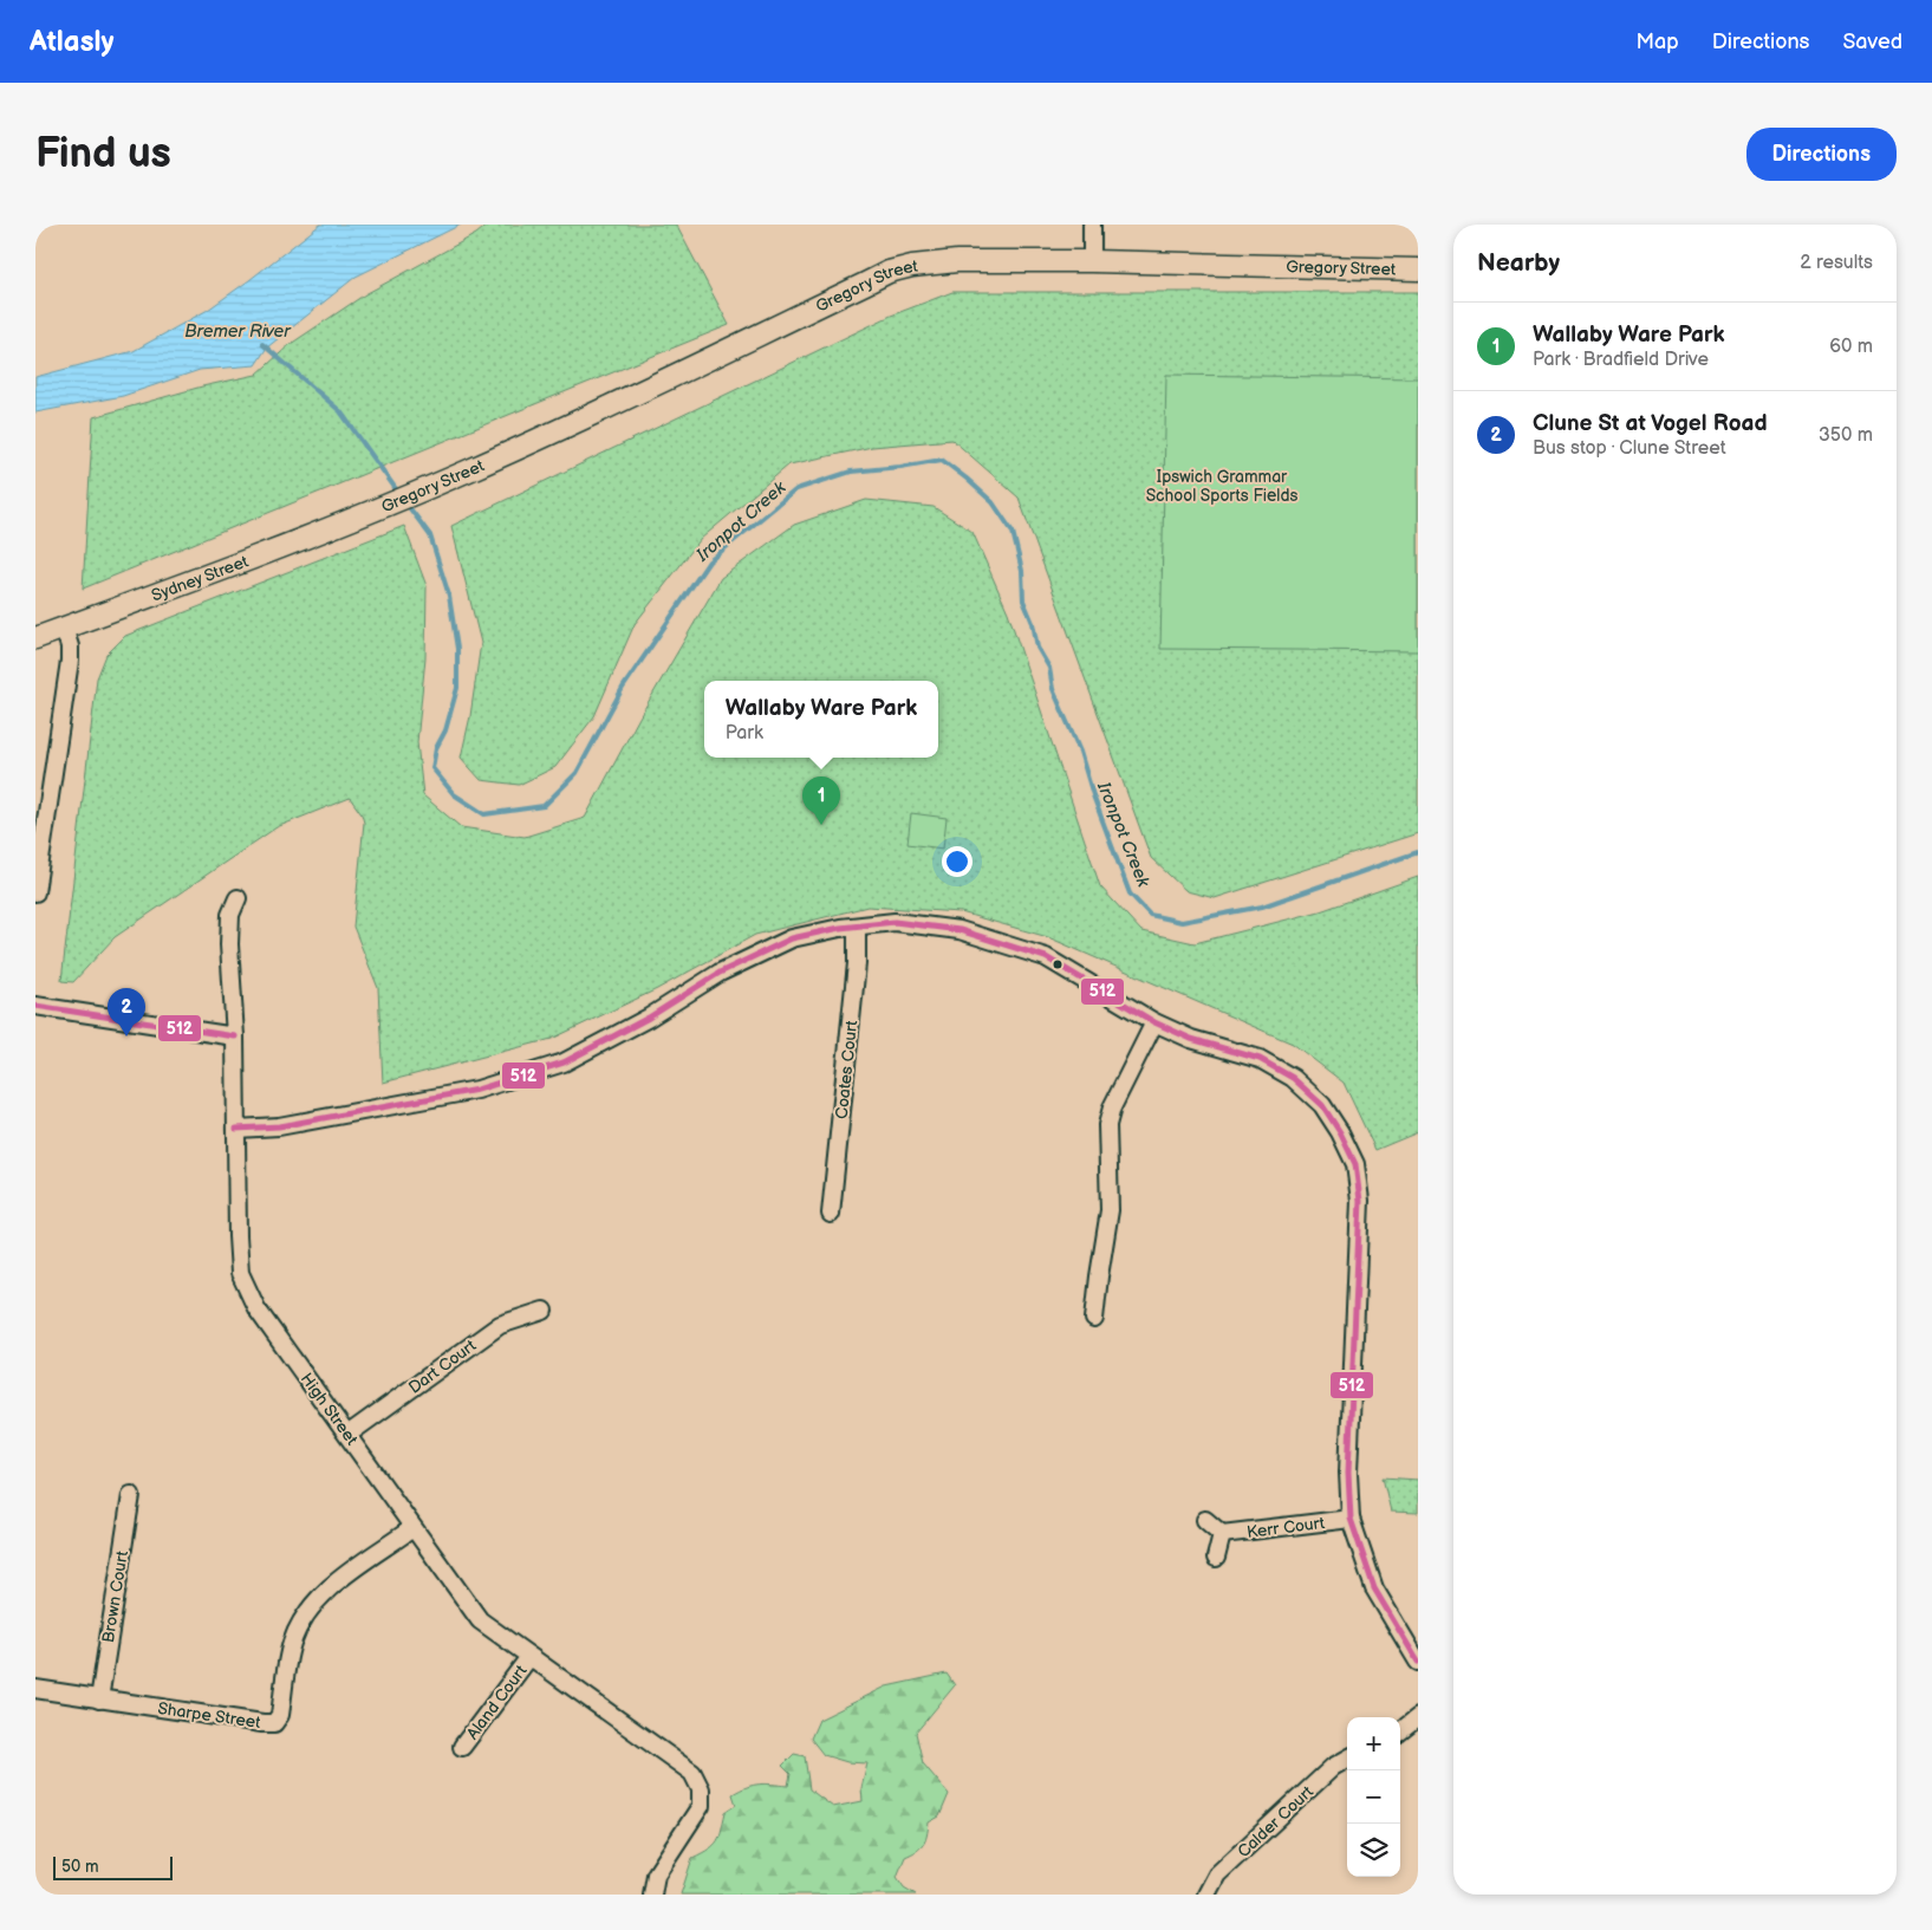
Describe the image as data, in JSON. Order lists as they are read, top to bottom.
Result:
{
  "streets": {
    "main road": ["Gregory Street", "Sydney Street"],
    "street": [
      "Coates Court",
      "Dart Court",
      "High Street",
      "Kerr Court",
      "Brown Court",
      "Aland Court",
      "Sharpe Street",
      "Calder Court"
    ]
  },
  "crossings": [
    ["Gregory Street", "Sydney Street"],
    ["Dart Court", "High Street"],
    ["High Street", "Aland Court"],
    ["High Street", "Sharpe Street"],
    ["Brown Court", "Sharpe Street"]
  ],
  "water": ["Bremer River", "Ironpot Creek"],
  "parks": ["Ipswich Grammar School Sports Fields"],
  "lines": ["transit line 512"],
  "scale_bar": "50 m",
  "page": {
    "header": "Atlasly",
    "nav": ["Map", "Directions", "Saved"],
    "buttons": "Directions",
    "title": "Find us",
    "heading": ["Nearby", "2 results"],
    "list": [
      {
        "mark": "1",
        "name": "Wallaby Ware Park",
        "note": "Park · Bradfield Drive",
        "value": "60 m"
      },
      {
        "mark": "2",
        "name": "Clune St at Vogel Road",
        "note": "Bus stop · Clune Street",
        "value": "350 m"
      }
    ],
    "popup": ["Wallaby Ware Park", "Park"],
    "pins": ["1", "2"],
    "map_buttons": ["+", "−"],
    "scale": "50 m"
  }
}
